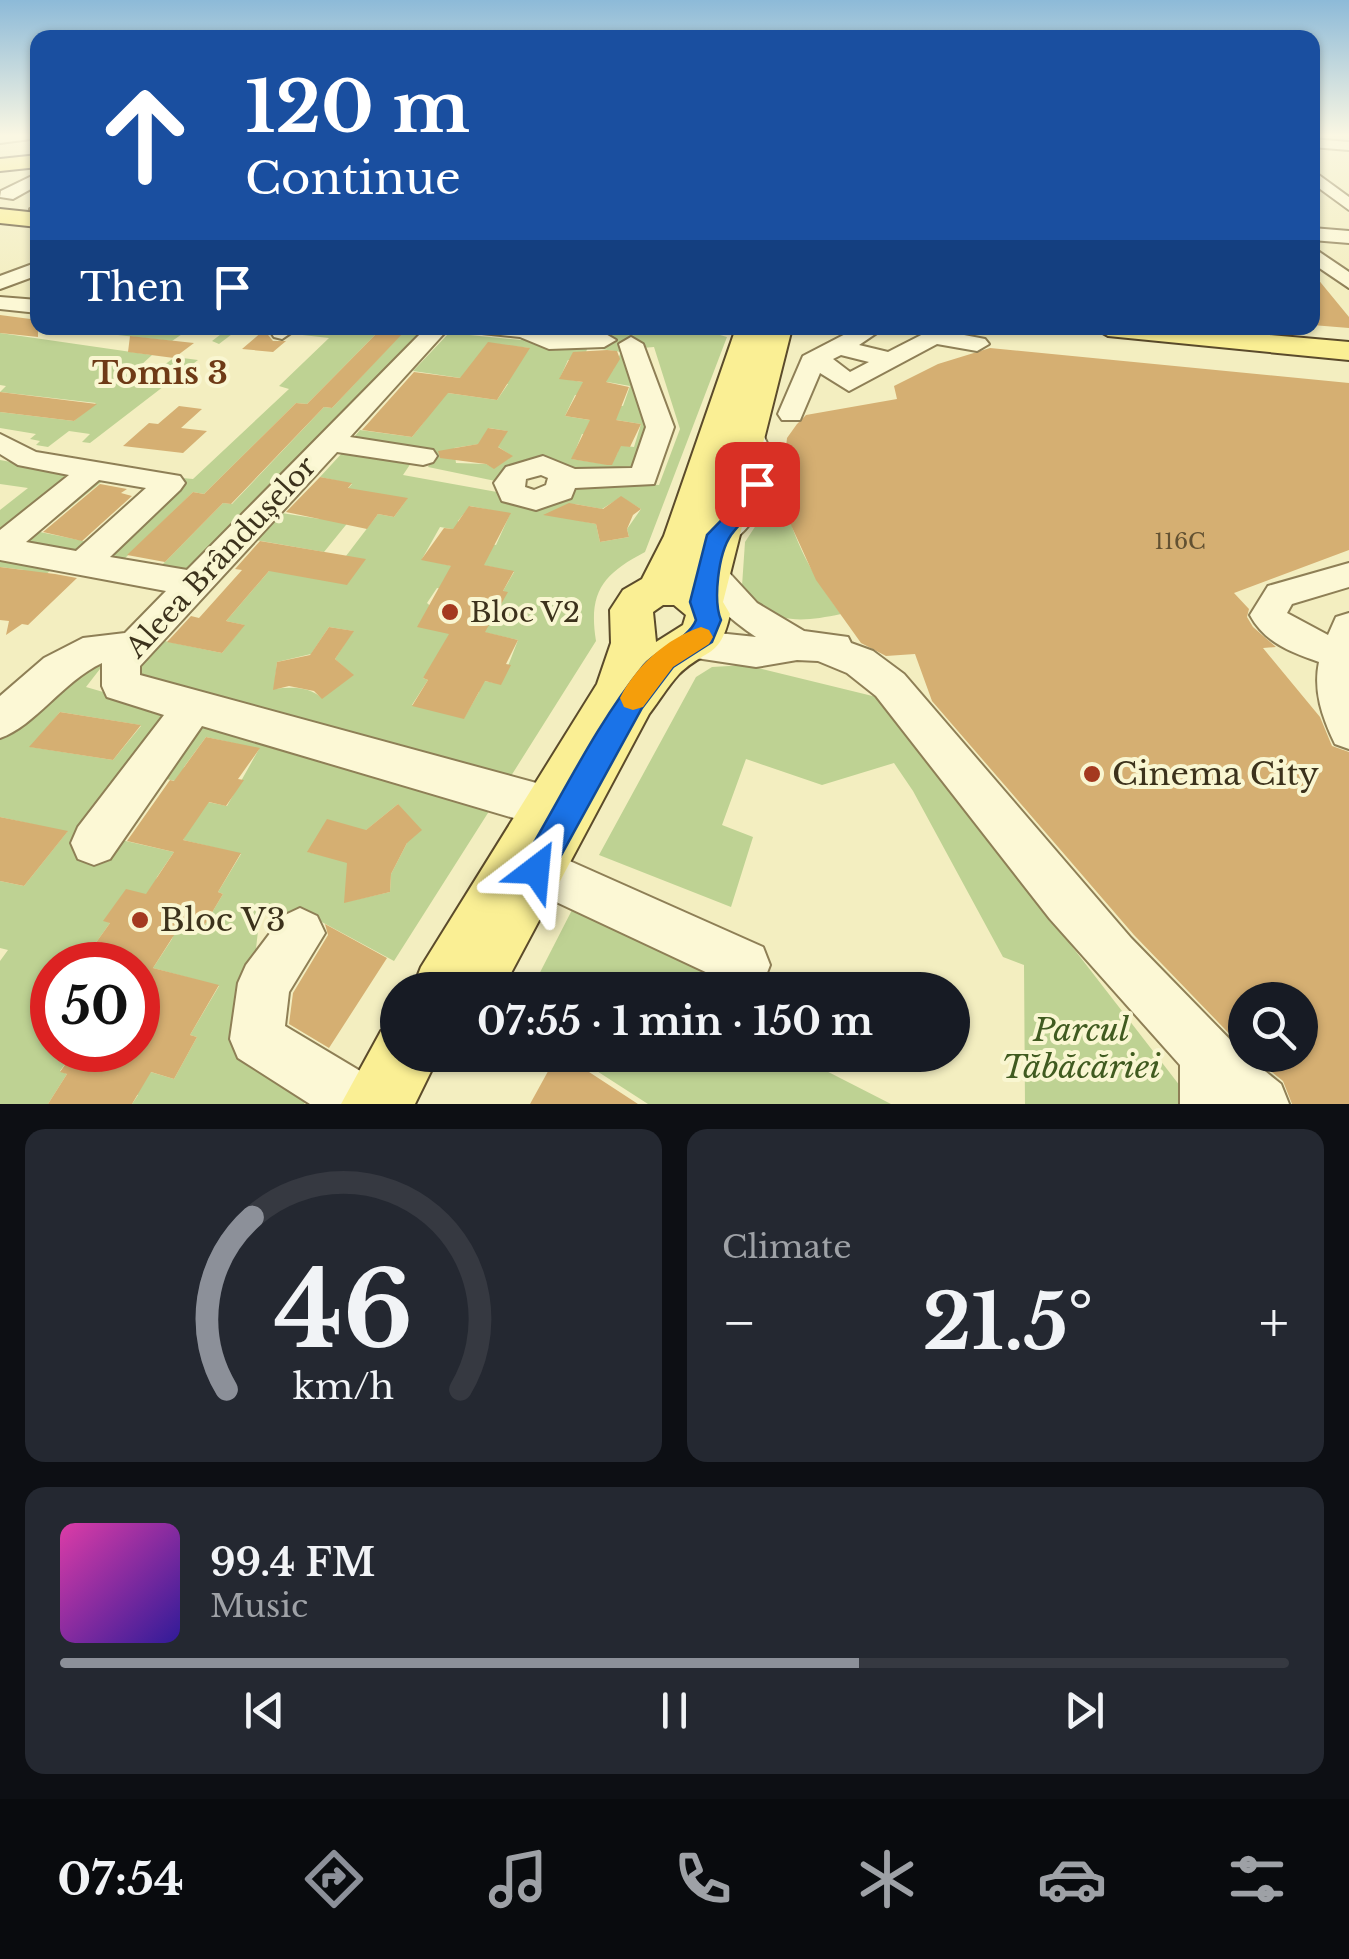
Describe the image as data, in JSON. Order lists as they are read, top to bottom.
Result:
{
  "streets": {
    "street": ["Aleea Brândușelor"]
  },
  "districts": ["Tomis 3"],
  "parks": ["Parcul Tăbăcăriei"],
  "places": ["Bloc V2", "Cinema City", "Bloc V3"],
  "house_numbers": ["116C"],
  "page": {
    "turn": ["120 m", "Continue"],
    "then": "Then",
    "limit": "50",
    "trip": "07:55 · 1 min · 150 m",
    "tile": "Climate",
    "heat": ["−", "21.5°", "+"],
    "song": ["99.4 FM", "Music"],
    "tabs": "07:54",
    "gauge": ["46", "km/h"]
  }
}
